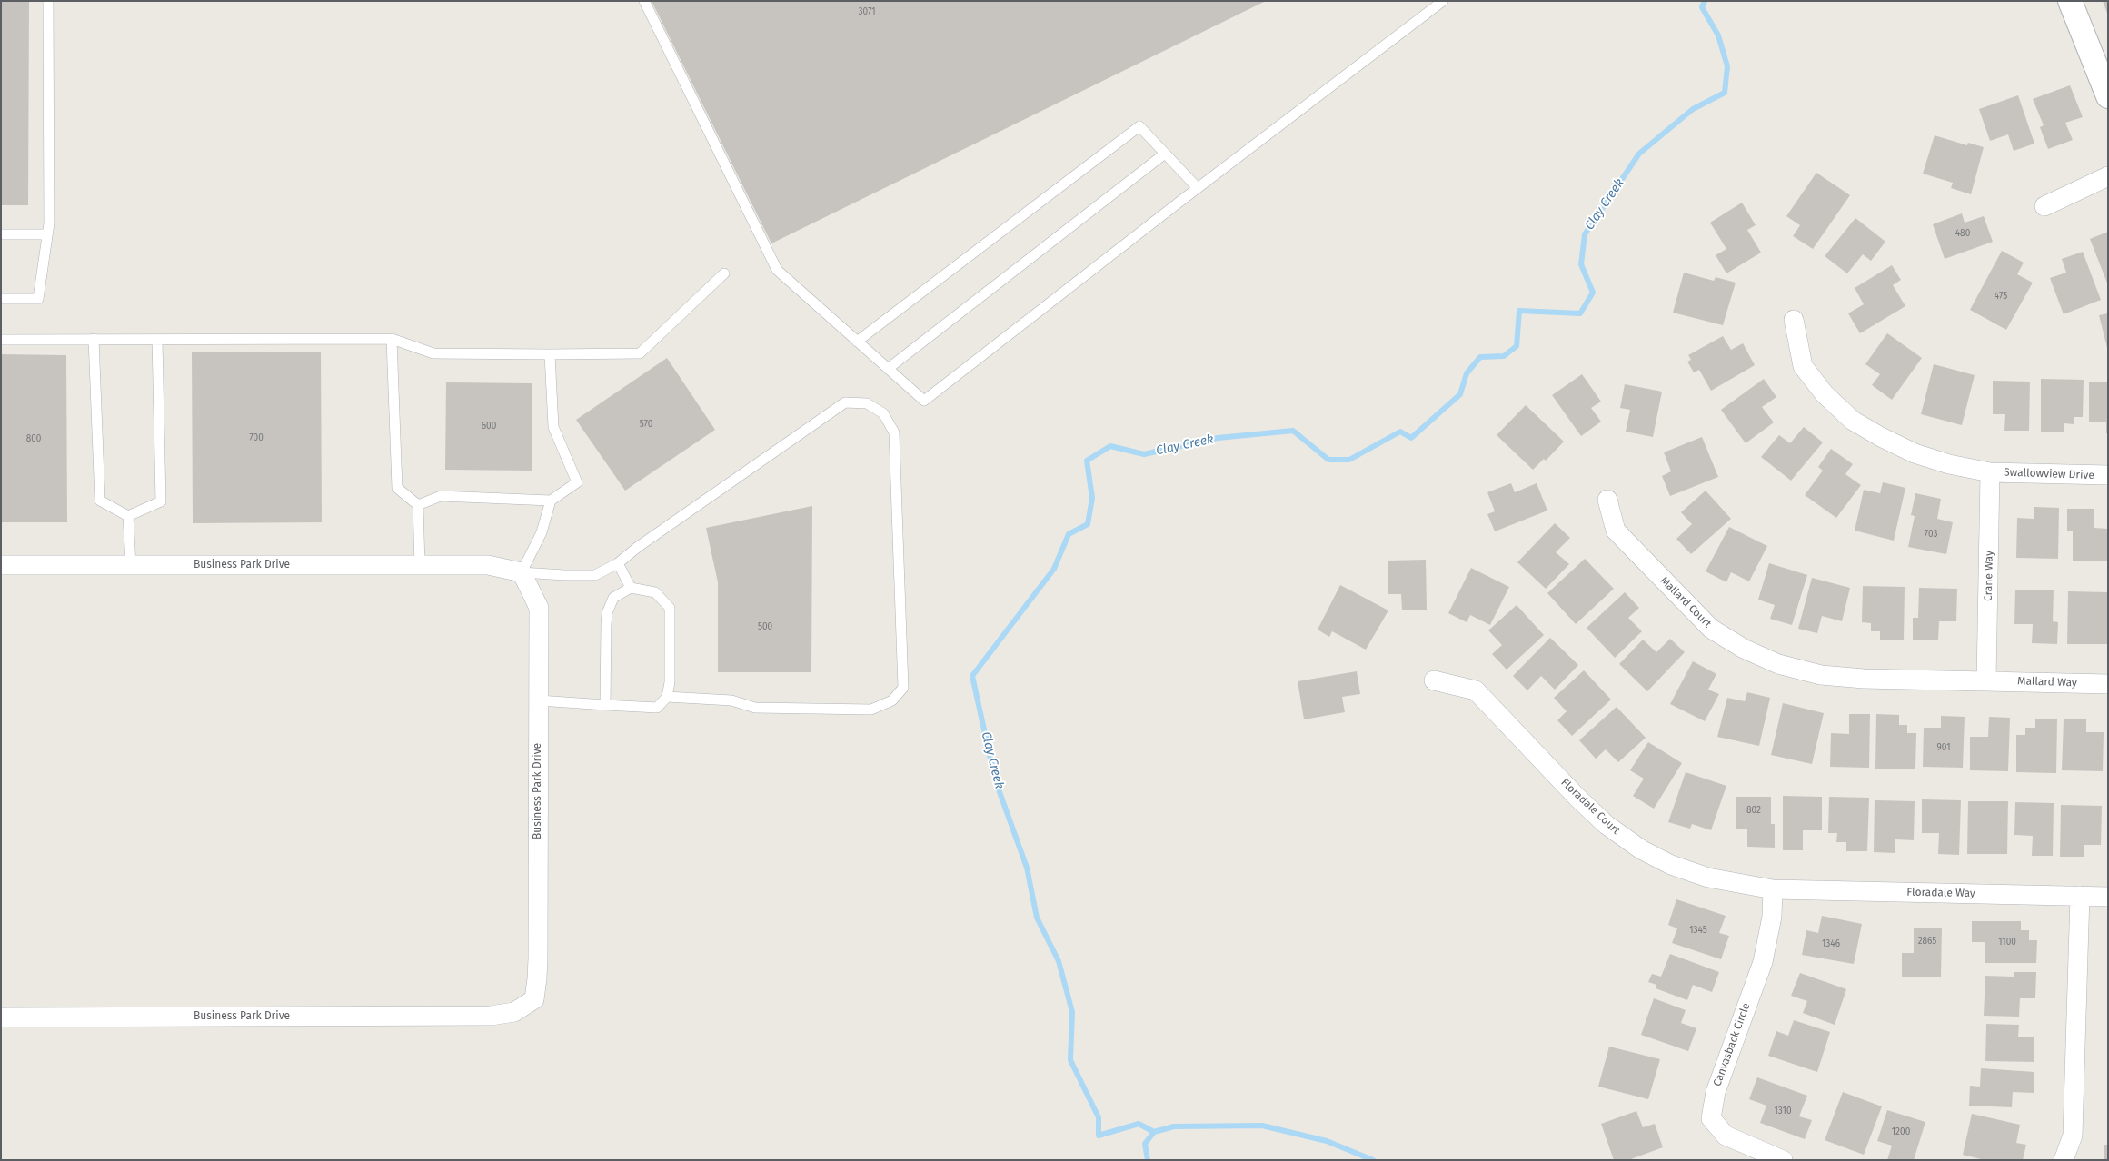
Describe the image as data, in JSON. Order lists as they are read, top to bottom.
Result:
{
  "streets": {
    "street": [
      "Swallowview Drive",
      "Business Park Drive",
      "Crane Way",
      "Mallard Court",
      "Mallard Way",
      "Floradale Court",
      "Floradale Way",
      "Canvasback Circle"
    ]
  },
  "crossings": [
    ["Swallowview Drive", "Crane Way"],
    ["Crane Way", "Mallard Court"],
    ["Crane Way", "Mallard Way"],
    ["Mallard Court", "Mallard Way"],
    ["Floradale Court", "Floradale Way"],
    ["Floradale Court", "Canvasback Circle"],
    ["Floradale Way", "Canvasback Circle"]
  ],
  "water": ["Clay Creek"],
  "house_numbers": [
    "3071",
    "480",
    "475",
    "570",
    "600",
    "700",
    "800",
    "703",
    "500",
    "901",
    "802",
    "1345",
    "2865",
    "1100",
    "1346",
    "1310",
    "1200"
  ]
}
